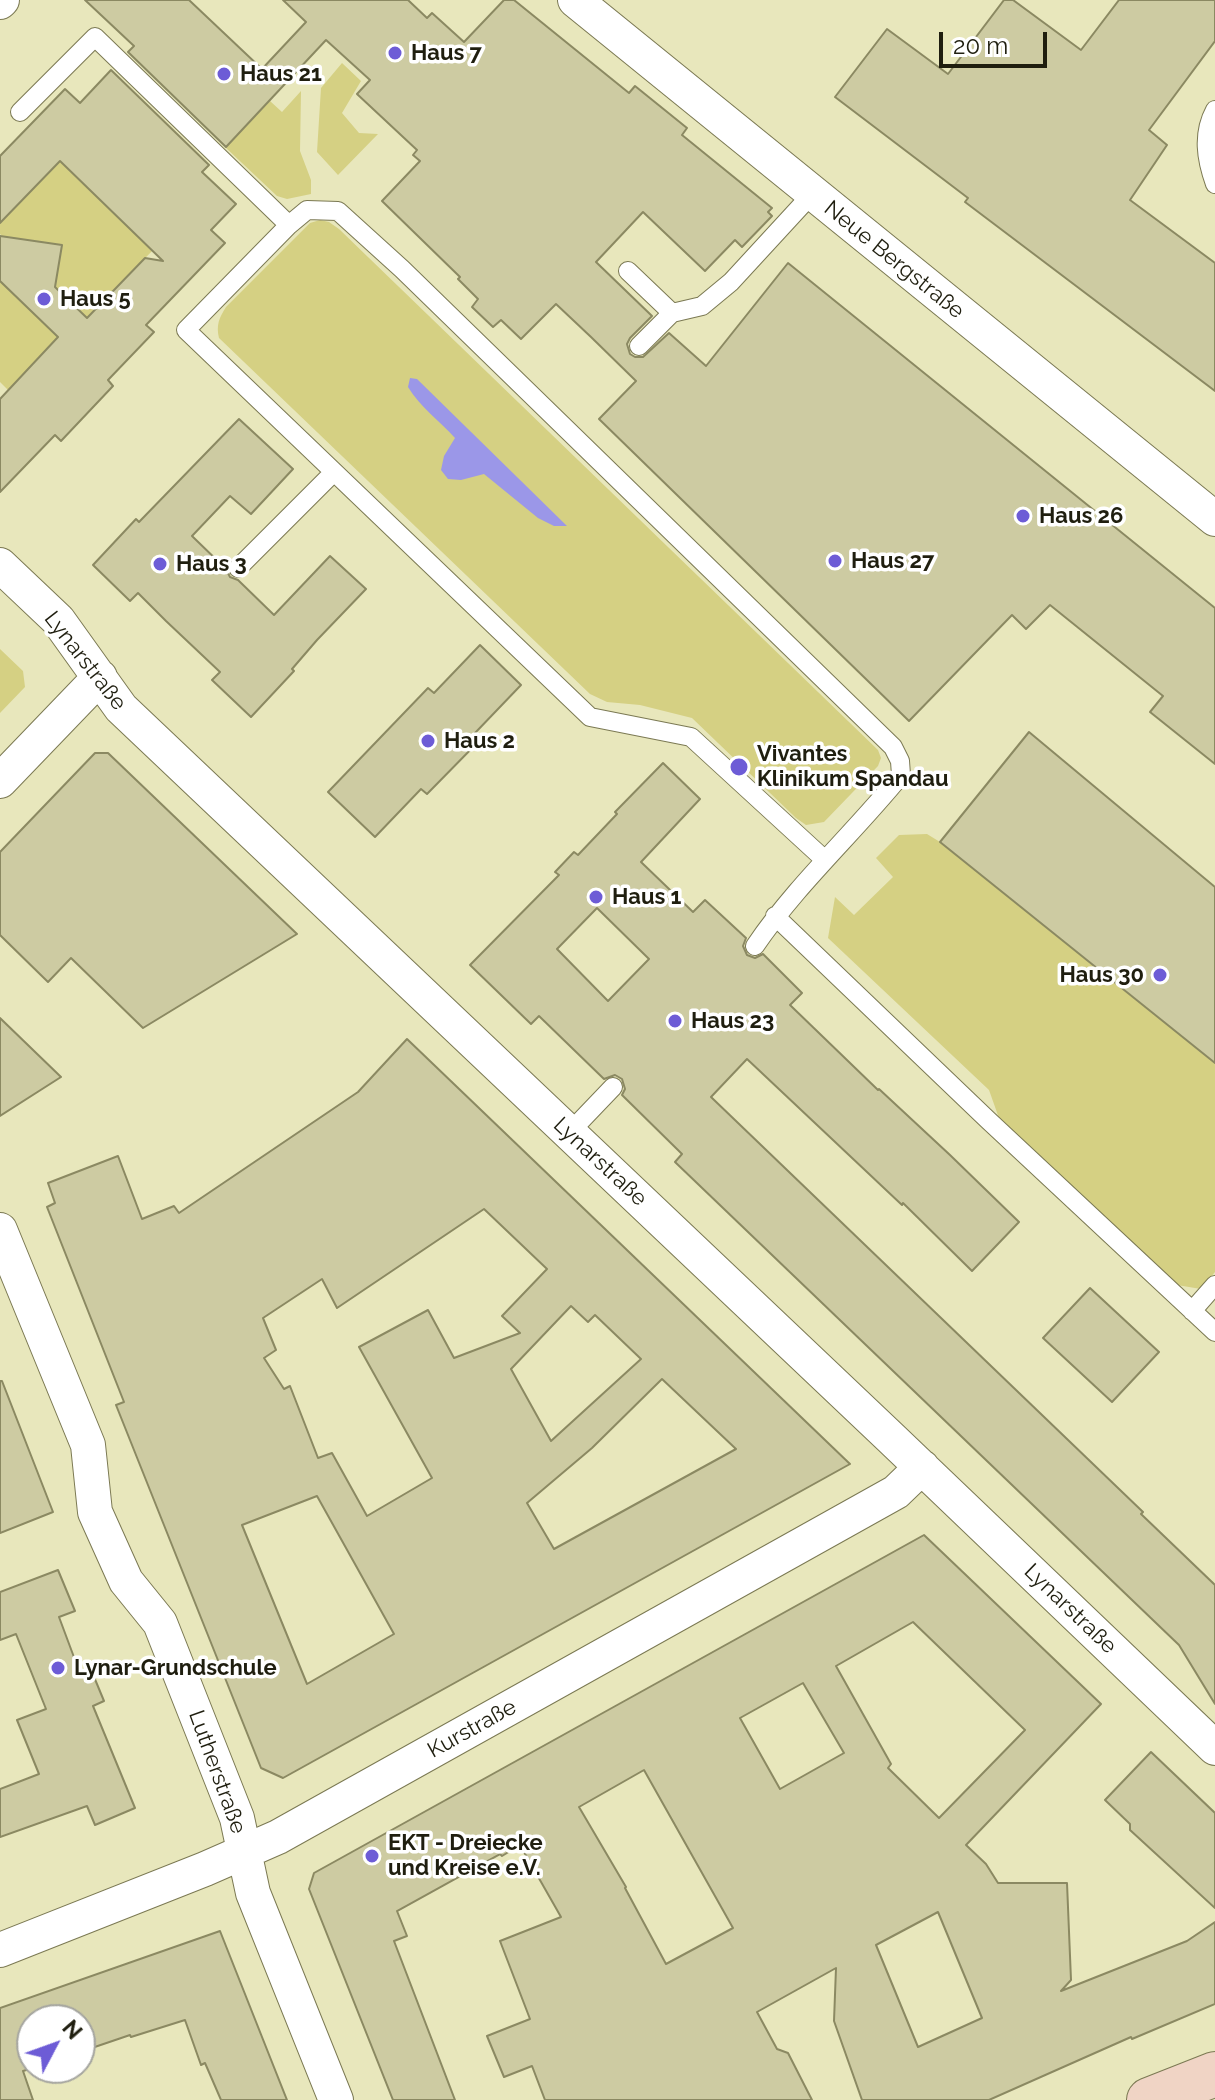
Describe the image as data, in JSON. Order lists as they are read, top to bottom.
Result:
{
  "streets": {
    "street": [
      "Neue Bergstraße",
      "Lynarstraße",
      "Kurstraße",
      "Lutherstraße"
    ]
  },
  "crossings": [
    ["Lynarstraße", "Kurstraße"],
    ["Kurstraße", "Lutherstraße"]
  ],
  "places": [
    "Haus 7",
    "Haus 21",
    "Haus 5",
    "Haus 26",
    "Haus 27",
    "Haus 3",
    "Haus 2",
    "Vivantes Klinikum Spandau",
    "Haus 1",
    "Haus 30",
    "Haus 23",
    "Lynar-Grundschule",
    "EKT - Dreiecke und Kreise e.V."
  ],
  "scale_bar": "20 m",
  "north": "top right"
}
